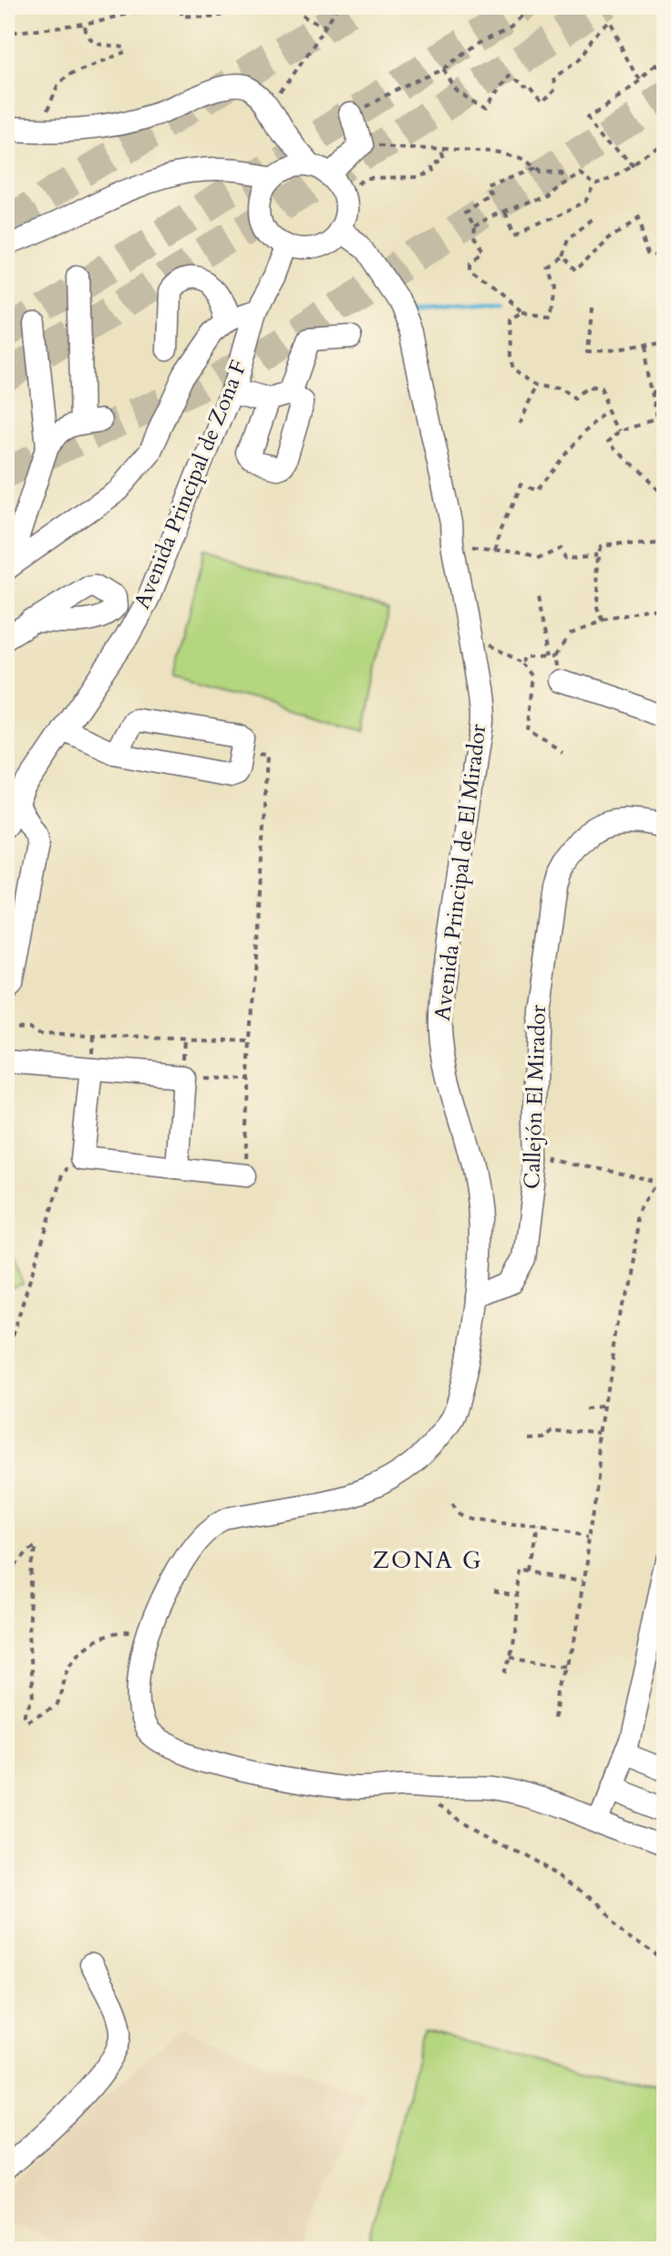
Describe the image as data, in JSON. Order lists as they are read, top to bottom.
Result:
{
  "streets": {
    "street": ["Avenida Principal de Zona F", "Avenida Principal de El Mirador", "Callejón El Mirador"]
  },
  "crossings": [
    ["Avenida Principal de Zona F", "Avenida Principal de El Mirador"],
    ["Avenida Principal de El Mirador", "Callejón El Mirador"]
  ],
  "districts": ["ZONA G"]
}
